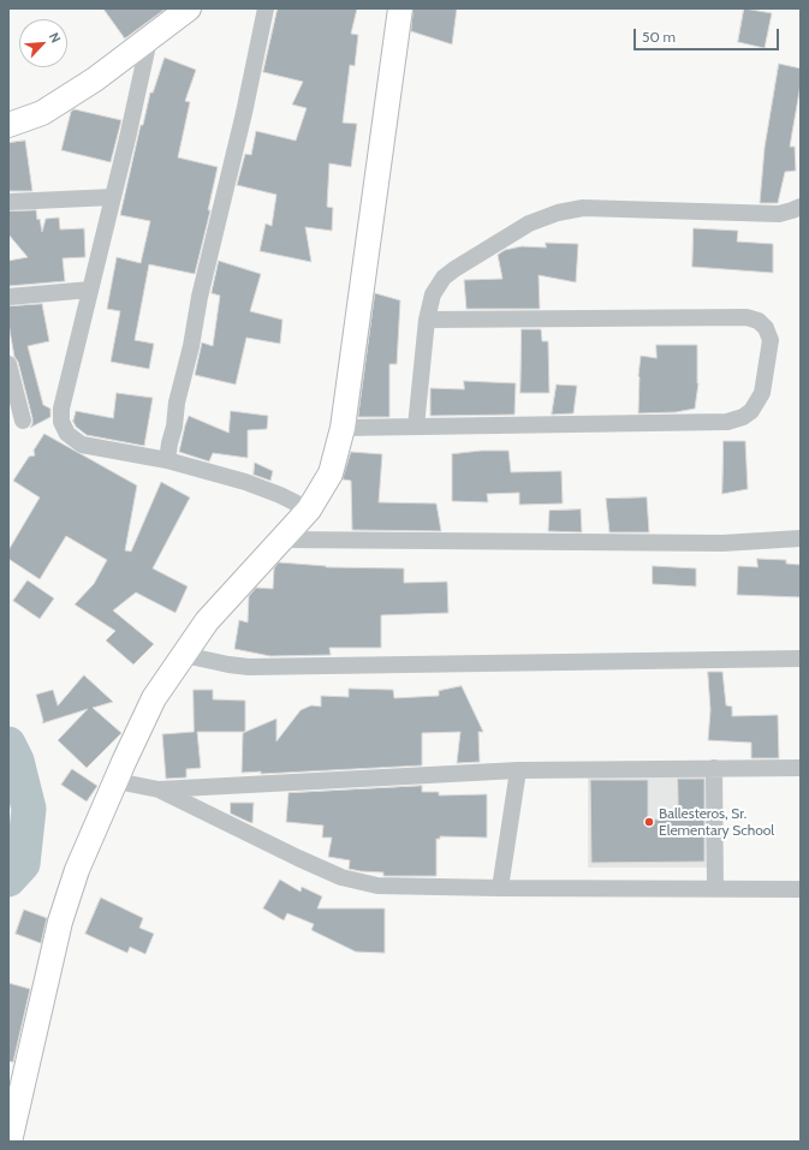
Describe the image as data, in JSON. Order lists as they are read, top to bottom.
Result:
{
  "places": ["Ballesteros, Sr. Elementary School"],
  "scale_bar": "50 m",
  "north": "top right"
}
